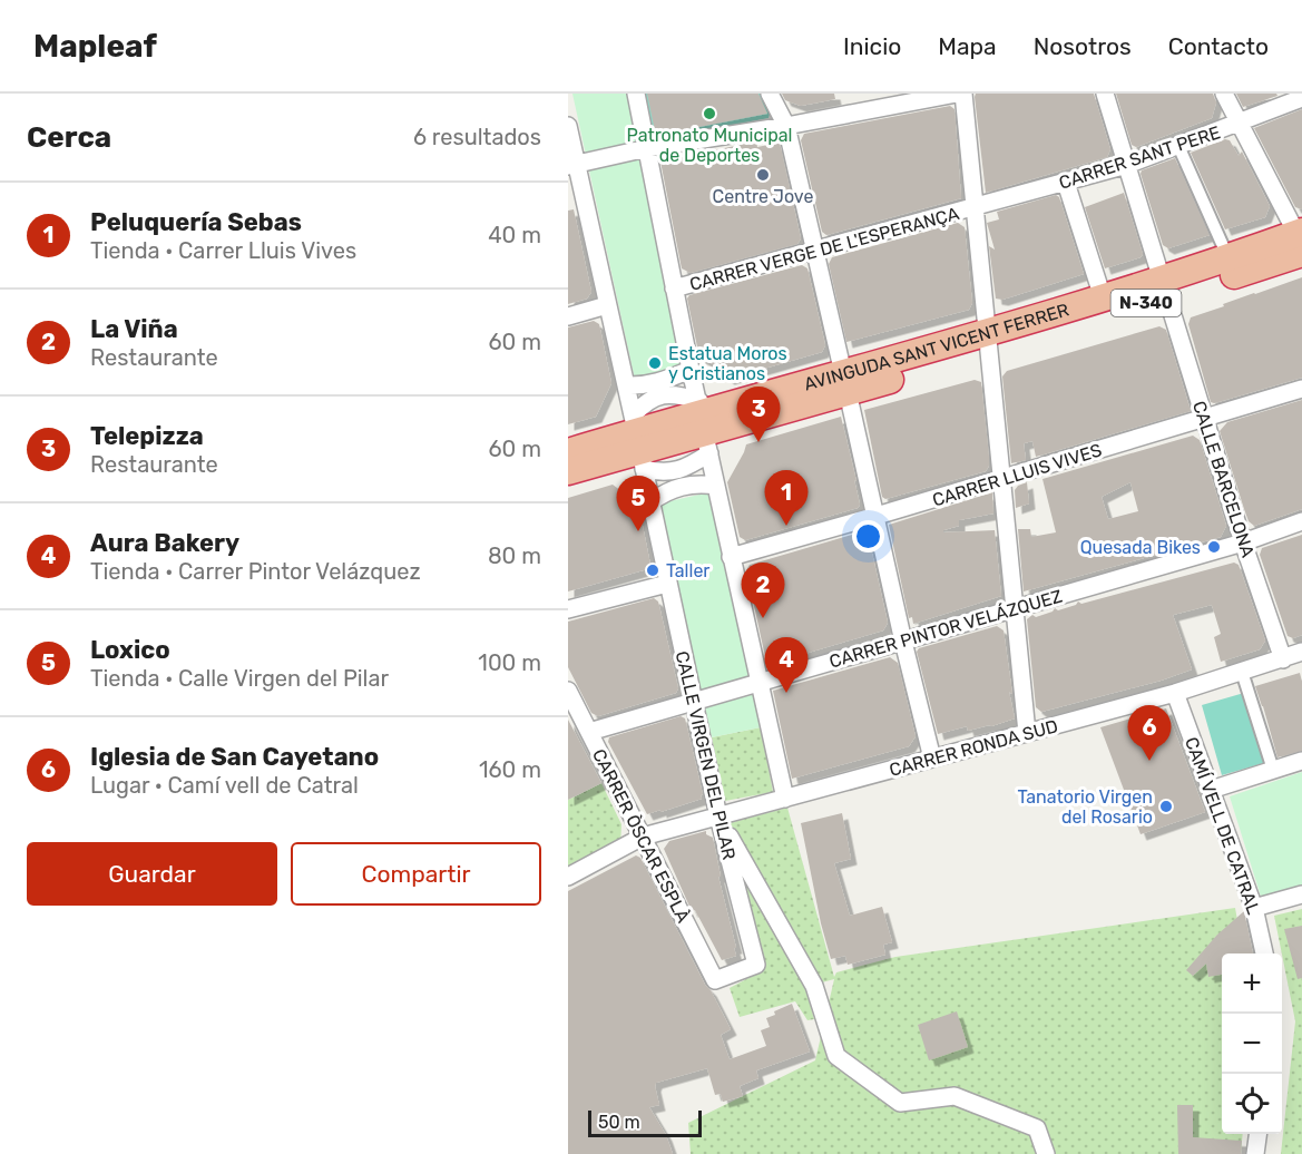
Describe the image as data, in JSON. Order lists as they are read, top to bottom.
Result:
{
  "streets": {
    "highway": ["N-340", "AVINGUDA SANT VICENT FERRER"],
    "street": [
      "CARRER SANT PERE",
      "CARRER VERGE DE L'ESPERANÇA",
      "CARRER LLUIS VIVES",
      "CALLE BARCELONA",
      "CARRER PINTOR VELÁZQUEZ",
      "CARRER RONDA SUD",
      "CALLE VIRGEN DEL PILAR",
      "CAMÍ VELL DE CATRAL",
      "CARRER ÒSCAR ESPLÀ"
    ]
  },
  "crossings": [
    ["CARRER SANT PERE", "CARRER VERGE DE L'ESPERANÇA"],
    ["CARRER SANT PERE", "CALLE BARCELONA"],
    ["AVINGUDA SANT VICENT FERRER", "CALLE BARCELONA"],
    ["AVINGUDA SANT VICENT FERRER", "CALLE VIRGEN DEL PILAR"],
    ["CARRER LLUIS VIVES", "CALLE BARCELONA"],
    ["CALLE BARCELONA", "CARRER PINTOR VELÁZQUEZ"],
    ["CALLE BARCELONA", "CARRER RONDA SUD"],
    ["CARRER PINTOR VELÁZQUEZ", "CALLE VIRGEN DEL PILAR"],
    ["CARRER PINTOR VELÁZQUEZ", "CARRER ÒSCAR ESPLÀ"],
    ["CARRER RONDA SUD", "CALLE VIRGEN DEL PILAR"],
    ["CARRER RONDA SUD", "CAMÍ VELL DE CATRAL"],
    ["CARRER RONDA SUD", "CARRER ÒSCAR ESPLÀ"],
    ["CALLE VIRGEN DEL PILAR", "CARRER ÒSCAR ESPLÀ"]
  ],
  "places": [
    "Patronato Municipal de Deportes",
    "Centre Jove",
    "Estatua Moros y Cristianos",
    "Quesada Bikes",
    "Taller",
    "Tanatorio Virgen del Rosario"
  ],
  "scale_bar": "50 m",
  "page": {
    "header": "Mapleaf",
    "nav": [
      "Inicio",
      "Mapa",
      "Nosotros",
      "Contacto"
    ],
    "heading": ["Cerca", "6 resultados"],
    "list": [
      {
        "mark": "1",
        "name": "Peluquería Sebas",
        "note": "Tienda · Carrer Lluis Vives",
        "value": "40 m"
      },
      {
        "mark": "2",
        "name": "La Viña",
        "note": "Restaurante",
        "value": "60 m"
      },
      {
        "mark": "3",
        "name": "Telepizza",
        "note": "Restaurante",
        "value": "60 m"
      },
      {
        "mark": "4",
        "name": "Aura Bakery",
        "note": "Tienda · Carrer Pintor Velázquez",
        "value": "80 m"
      },
      {
        "mark": "5",
        "name": "Loxico",
        "note": "Tienda · Calle Virgen del Pilar",
        "value": "100 m"
      },
      {
        "mark": "6",
        "name": "Iglesia de San Cayetano",
        "note": "Lugar · Camí vell de Catral",
        "value": "160 m"
      }
    ],
    "pins": [
      "3",
      "1",
      "5",
      "2",
      "4",
      "6"
    ],
    "buttons": ["Guardar", "Compartir"],
    "map_buttons": ["+", "−"],
    "scale": "50 m"
  }
}
